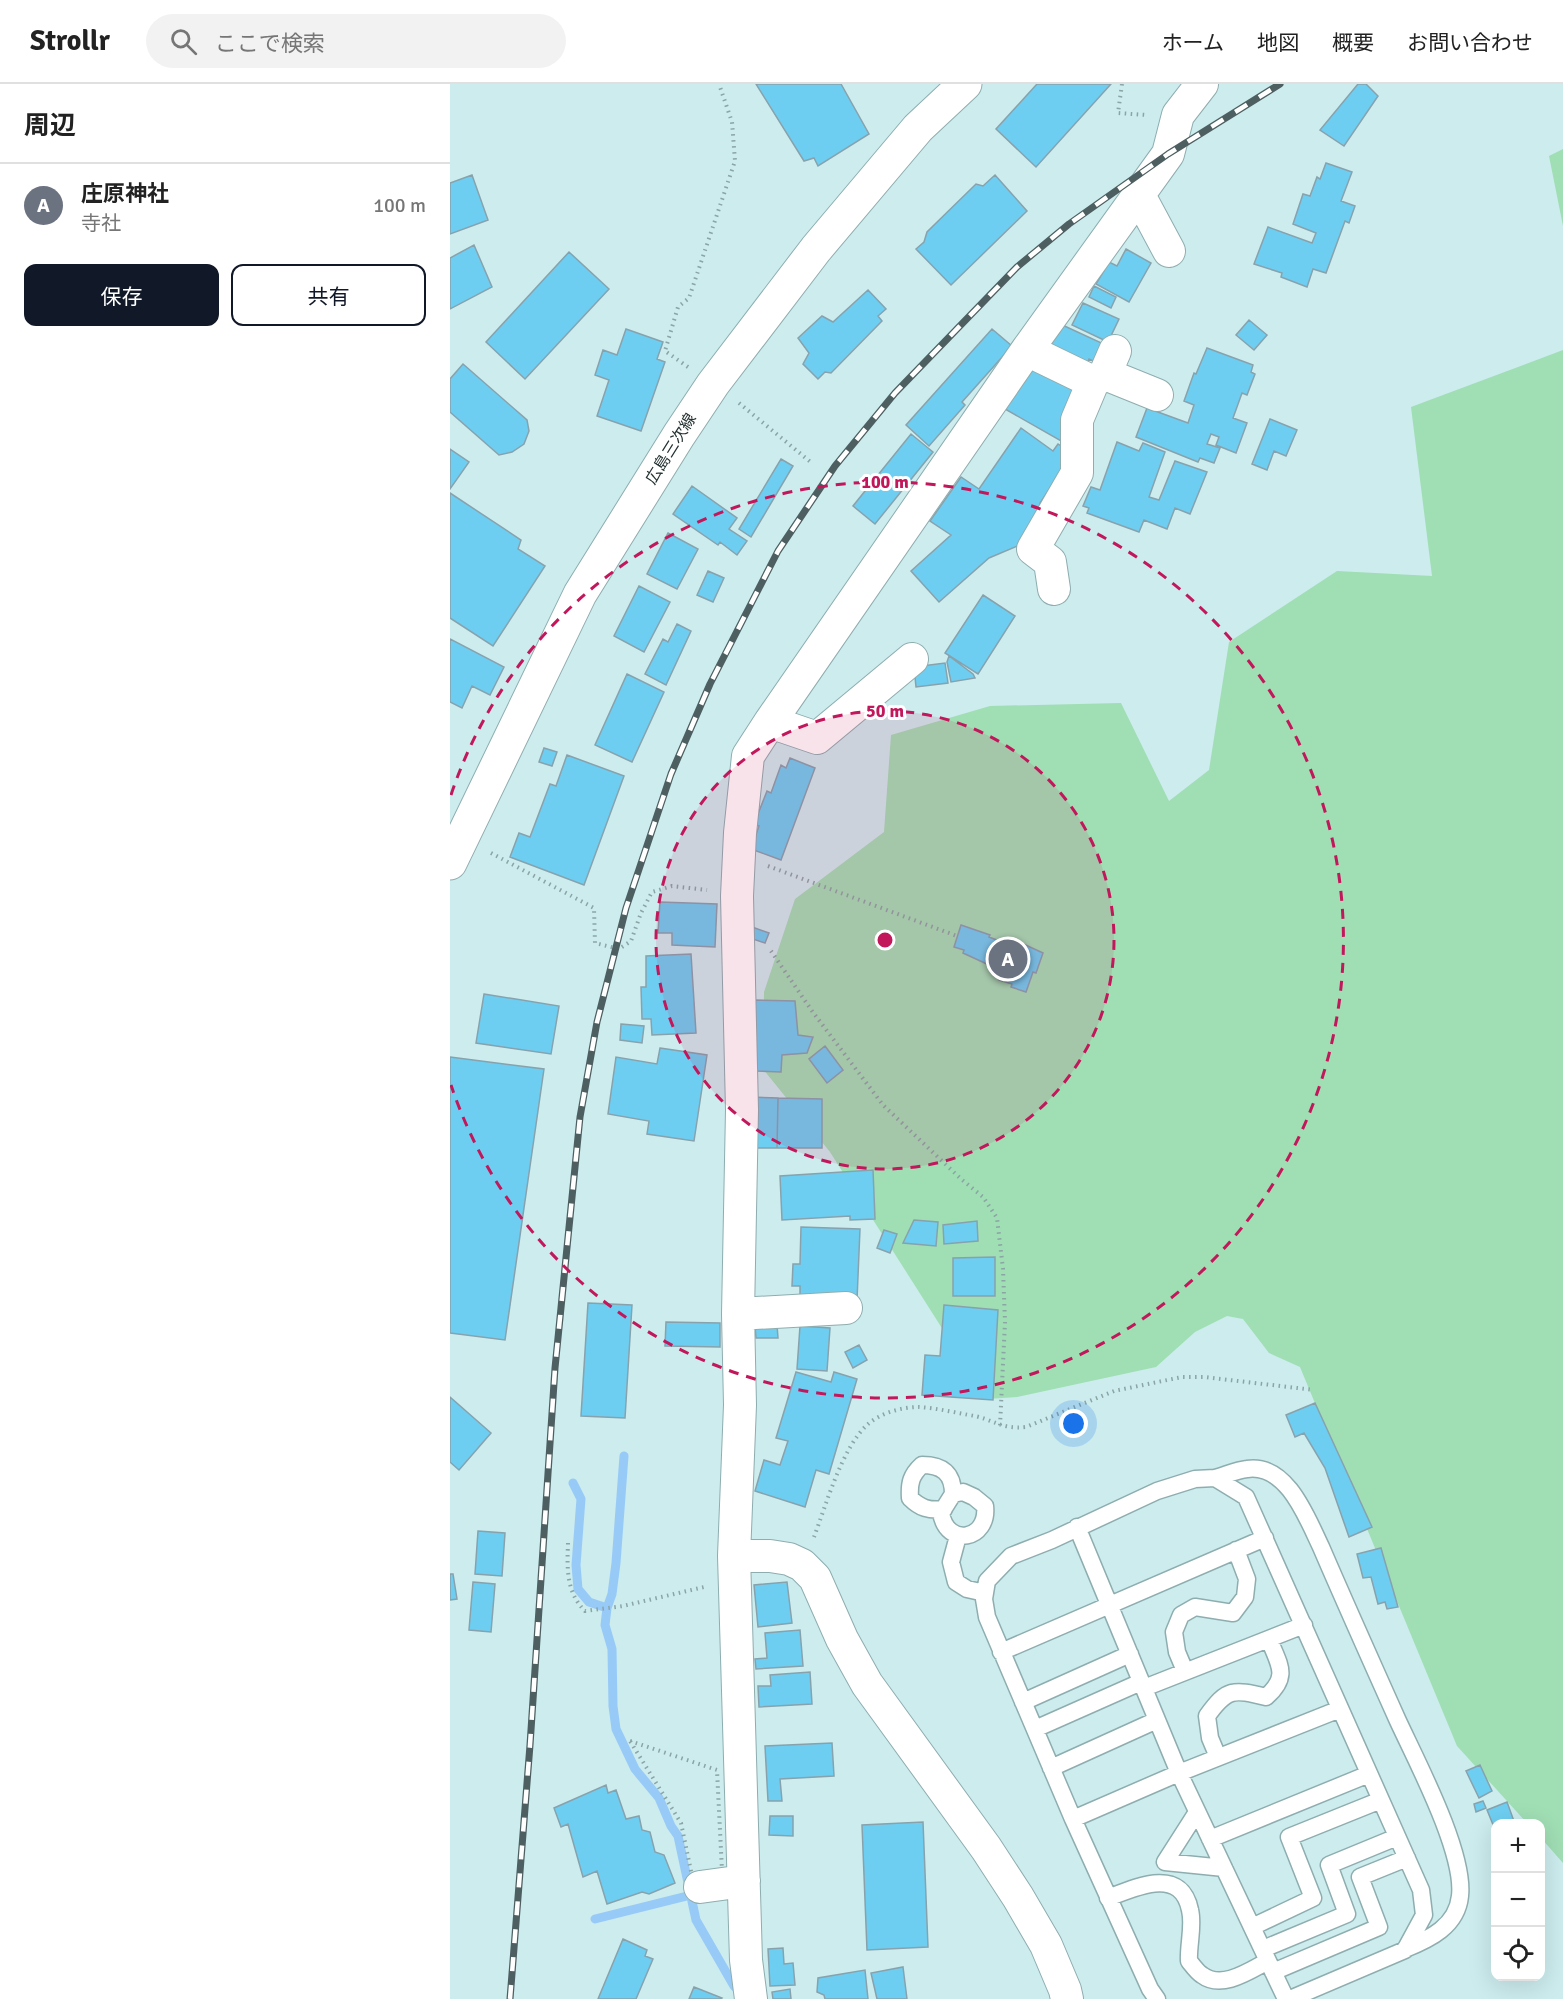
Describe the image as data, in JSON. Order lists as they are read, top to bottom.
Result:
{
  "streets": {
    "main road": ["広島三次線"]
  },
  "page": {
    "header": "Strollr",
    "search": "ここで検索",
    "nav": [
      "ホーム",
      "地図",
      "概要",
      "お問い合わせ"
    ],
    "heading": "周辺",
    "list": [
      {
        "mark": "A",
        "name": "庄原神社",
        "note": "寺社",
        "value": "100 m"
      }
    ],
    "buttons": ["保存", "共有"],
    "pins": "A",
    "map_buttons": ["+", "−"]
  },
  "rings": ["100 m", "50 m"]
}
